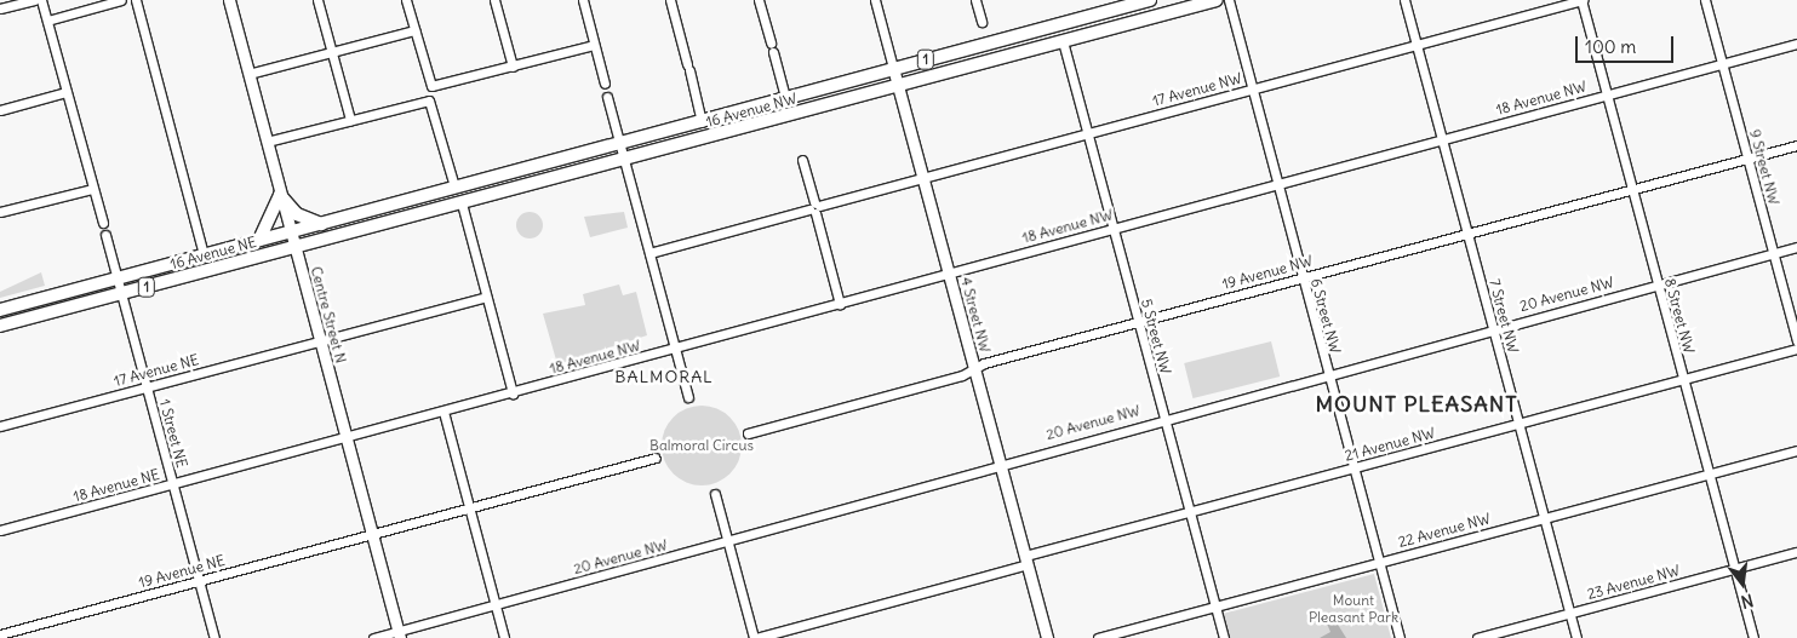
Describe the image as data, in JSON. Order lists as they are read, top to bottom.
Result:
{
  "streets": {
    "highway": ["1", "16 Avenue NW", "16 Avenue NE"],
    "main road": ["Centre Street N", "4 Street NW"],
    "street": [
      "17 Avenue NW",
      "18 Avenue NW",
      "9 Street NW",
      "19 Avenue NW",
      "20 Avenue NW",
      "6 Street NW",
      "7 Street NW",
      "8 Street NW",
      "5 Street NW",
      "17 Avenue NE",
      "1 Street NE",
      "21 Avenue NW",
      "18 Avenue NE",
      "22 Avenue NW",
      "19 Avenue NE",
      "23 Avenue NW"
    ]
  },
  "crossings": [
    ["17 Avenue NW", "4 Street NW"],
    ["17 Avenue NW", "6 Street NW"],
    ["17 Avenue NW", "7 Street NW"],
    ["17 Avenue NW", "8 Street NW"],
    ["17 Avenue NW", "5 Street NW"],
    ["18 Avenue NW", "9 Street NW"],
    ["18 Avenue NW", "Centre Street N"],
    ["18 Avenue NW", "4 Street NW"],
    ["18 Avenue NW", "6 Street NW"],
    ["18 Avenue NW", "7 Street NW"],
    ["18 Avenue NW", "8 Street NW"],
    ["18 Avenue NW", "5 Street NW"],
    ["18 Avenue NW", "18 Avenue NE"],
    ["16 Avenue NW", "16 Avenue NE"],
    ["16 Avenue NW", "Centre Street N"],
    ["16 Avenue NW", "4 Street NW"],
    ["16 Avenue NW", "5 Street NW"],
    ["9 Street NW", "19 Avenue NW"],
    ["9 Street NW", "20 Avenue NW"],
    ["16 Avenue NE", "Centre Street N"],
    ["16 Avenue NE", "1 Street NE"],
    ["19 Avenue NW", "4 Street NW"],
    ["19 Avenue NW", "6 Street NW"],
    ["19 Avenue NW", "7 Street NW"],
    ["19 Avenue NW", "8 Street NW"],
    ["19 Avenue NW", "5 Street NW"],
    ["20 Avenue NW", "Centre Street N"],
    ["20 Avenue NW", "4 Street NW"],
    ["20 Avenue NW", "6 Street NW"],
    ["20 Avenue NW", "7 Street NW"],
    ["20 Avenue NW", "8 Street NW"],
    ["20 Avenue NW", "5 Street NW"],
    ["Centre Street N", "17 Avenue NE"],
    ["Centre Street N", "18 Avenue NE"],
    ["Centre Street N", "19 Avenue NE"],
    ["4 Street NW", "21 Avenue NW"],
    ["6 Street NW", "21 Avenue NW"],
    ["6 Street NW", "22 Avenue NW"],
    ["7 Street NW", "21 Avenue NW"],
    ["7 Street NW", "22 Avenue NW"],
    ["7 Street NW", "23 Avenue NW"],
    ["8 Street NW", "21 Avenue NW"],
    ["8 Street NW", "22 Avenue NW"],
    ["8 Street NW", "23 Avenue NW"],
    ["5 Street NW", "21 Avenue NW"],
    ["5 Street NW", "22 Avenue NW"],
    ["17 Avenue NE", "1 Street NE"],
    ["1 Street NE", "18 Avenue NE"],
    ["1 Street NE", "19 Avenue NE"]
  ],
  "districts": ["BALMORAL", "MOUNT PLEASANT"],
  "parks": ["Balmoral Circus", "Mount Pleasant Park"],
  "scale_bar": "100 m",
  "north": "bottom"
}
